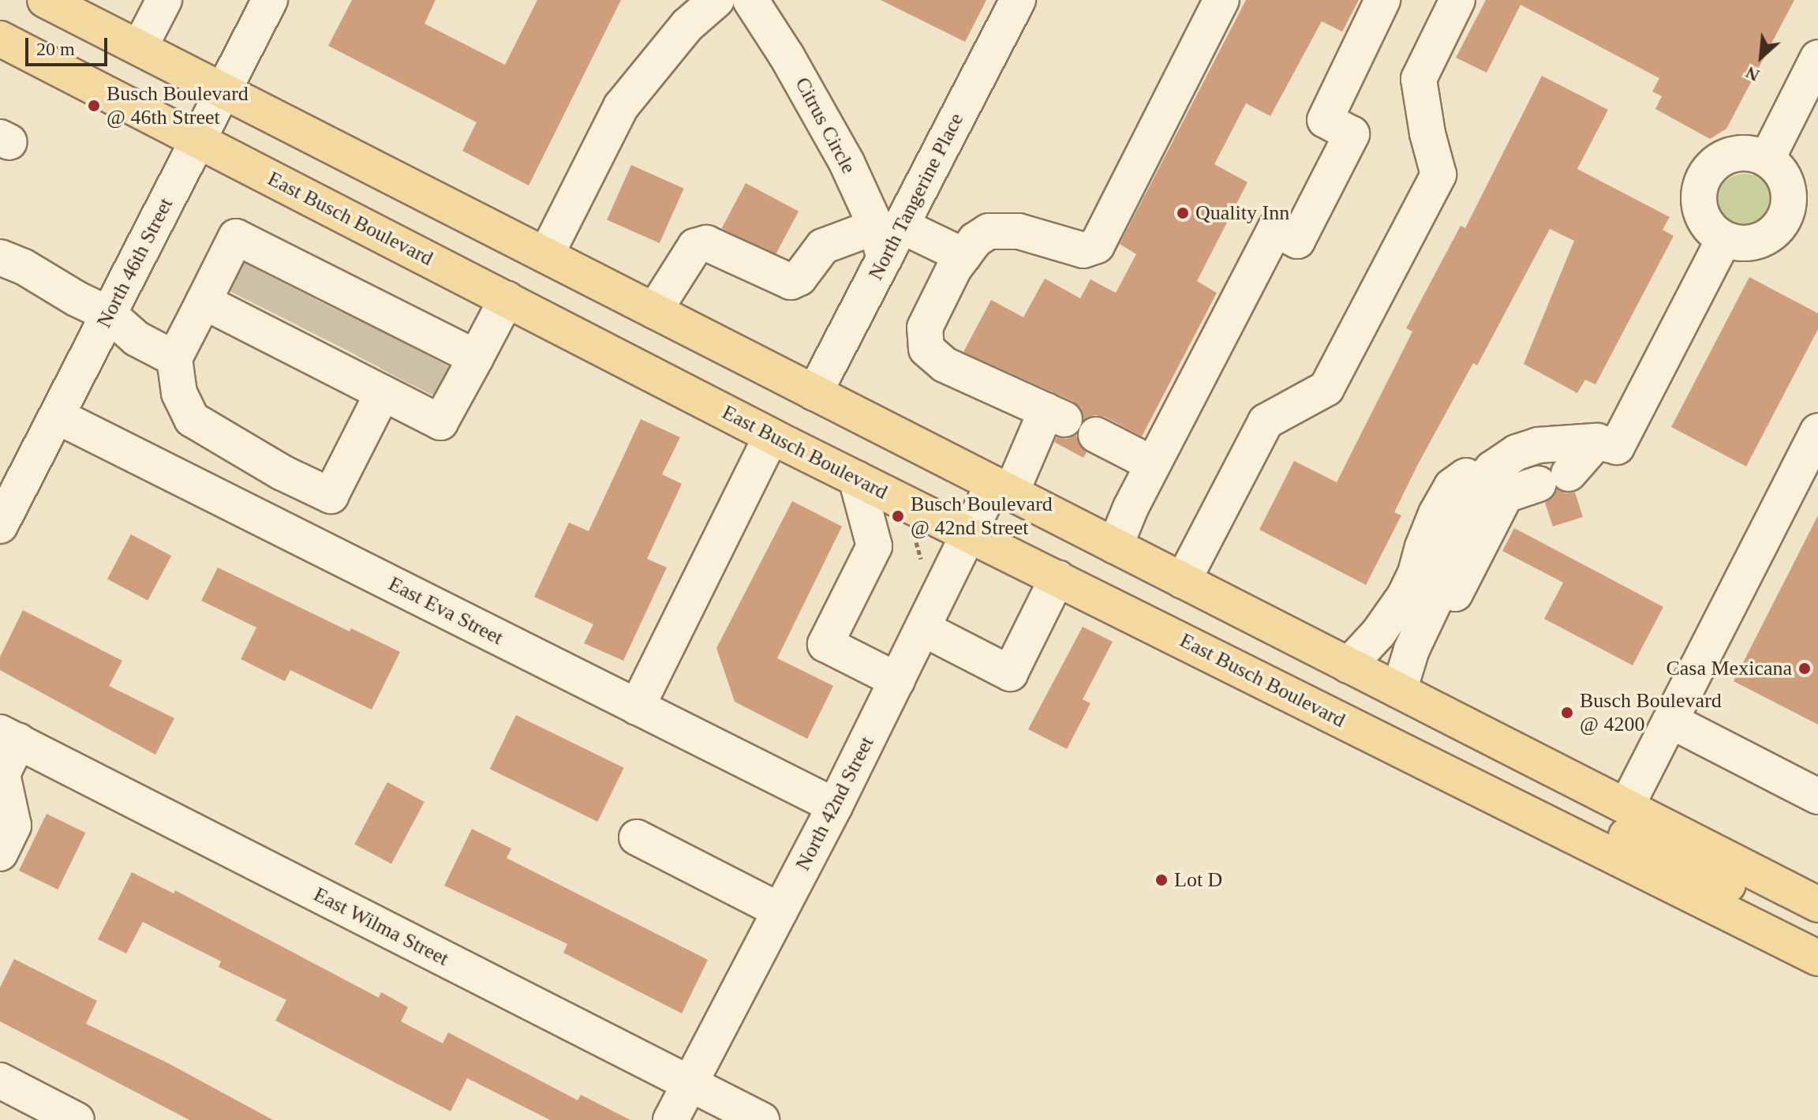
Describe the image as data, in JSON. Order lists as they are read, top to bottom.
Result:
{
  "streets": {
    "main road": ["East Busch Boulevard"],
    "street": [
      "Citrus Circle",
      "North Tangerine Place",
      "North 46th Street",
      "East Eva Street",
      "North 42nd Street",
      "East Wilma Street"
    ]
  },
  "crossings": [
    ["Citrus Circle", "North Tangerine Place"],
    ["East Busch Boulevard", "North 46th Street"],
    ["East Busch Boulevard", "North 42nd Street"],
    ["North 46th Street", "East Eva Street"],
    ["East Eva Street", "North 42nd Street"],
    ["North 42nd Street", "East Wilma Street"]
  ],
  "places": [
    "Busch Boulevard @ 46th Street",
    "Quality Inn",
    "Busch Boulevard @ 42nd Street",
    "Casa Mexicana",
    "Busch Boulevard @ 4200",
    "Lot D"
  ],
  "scale_bar": "20 m",
  "north": "bottom left"
}
